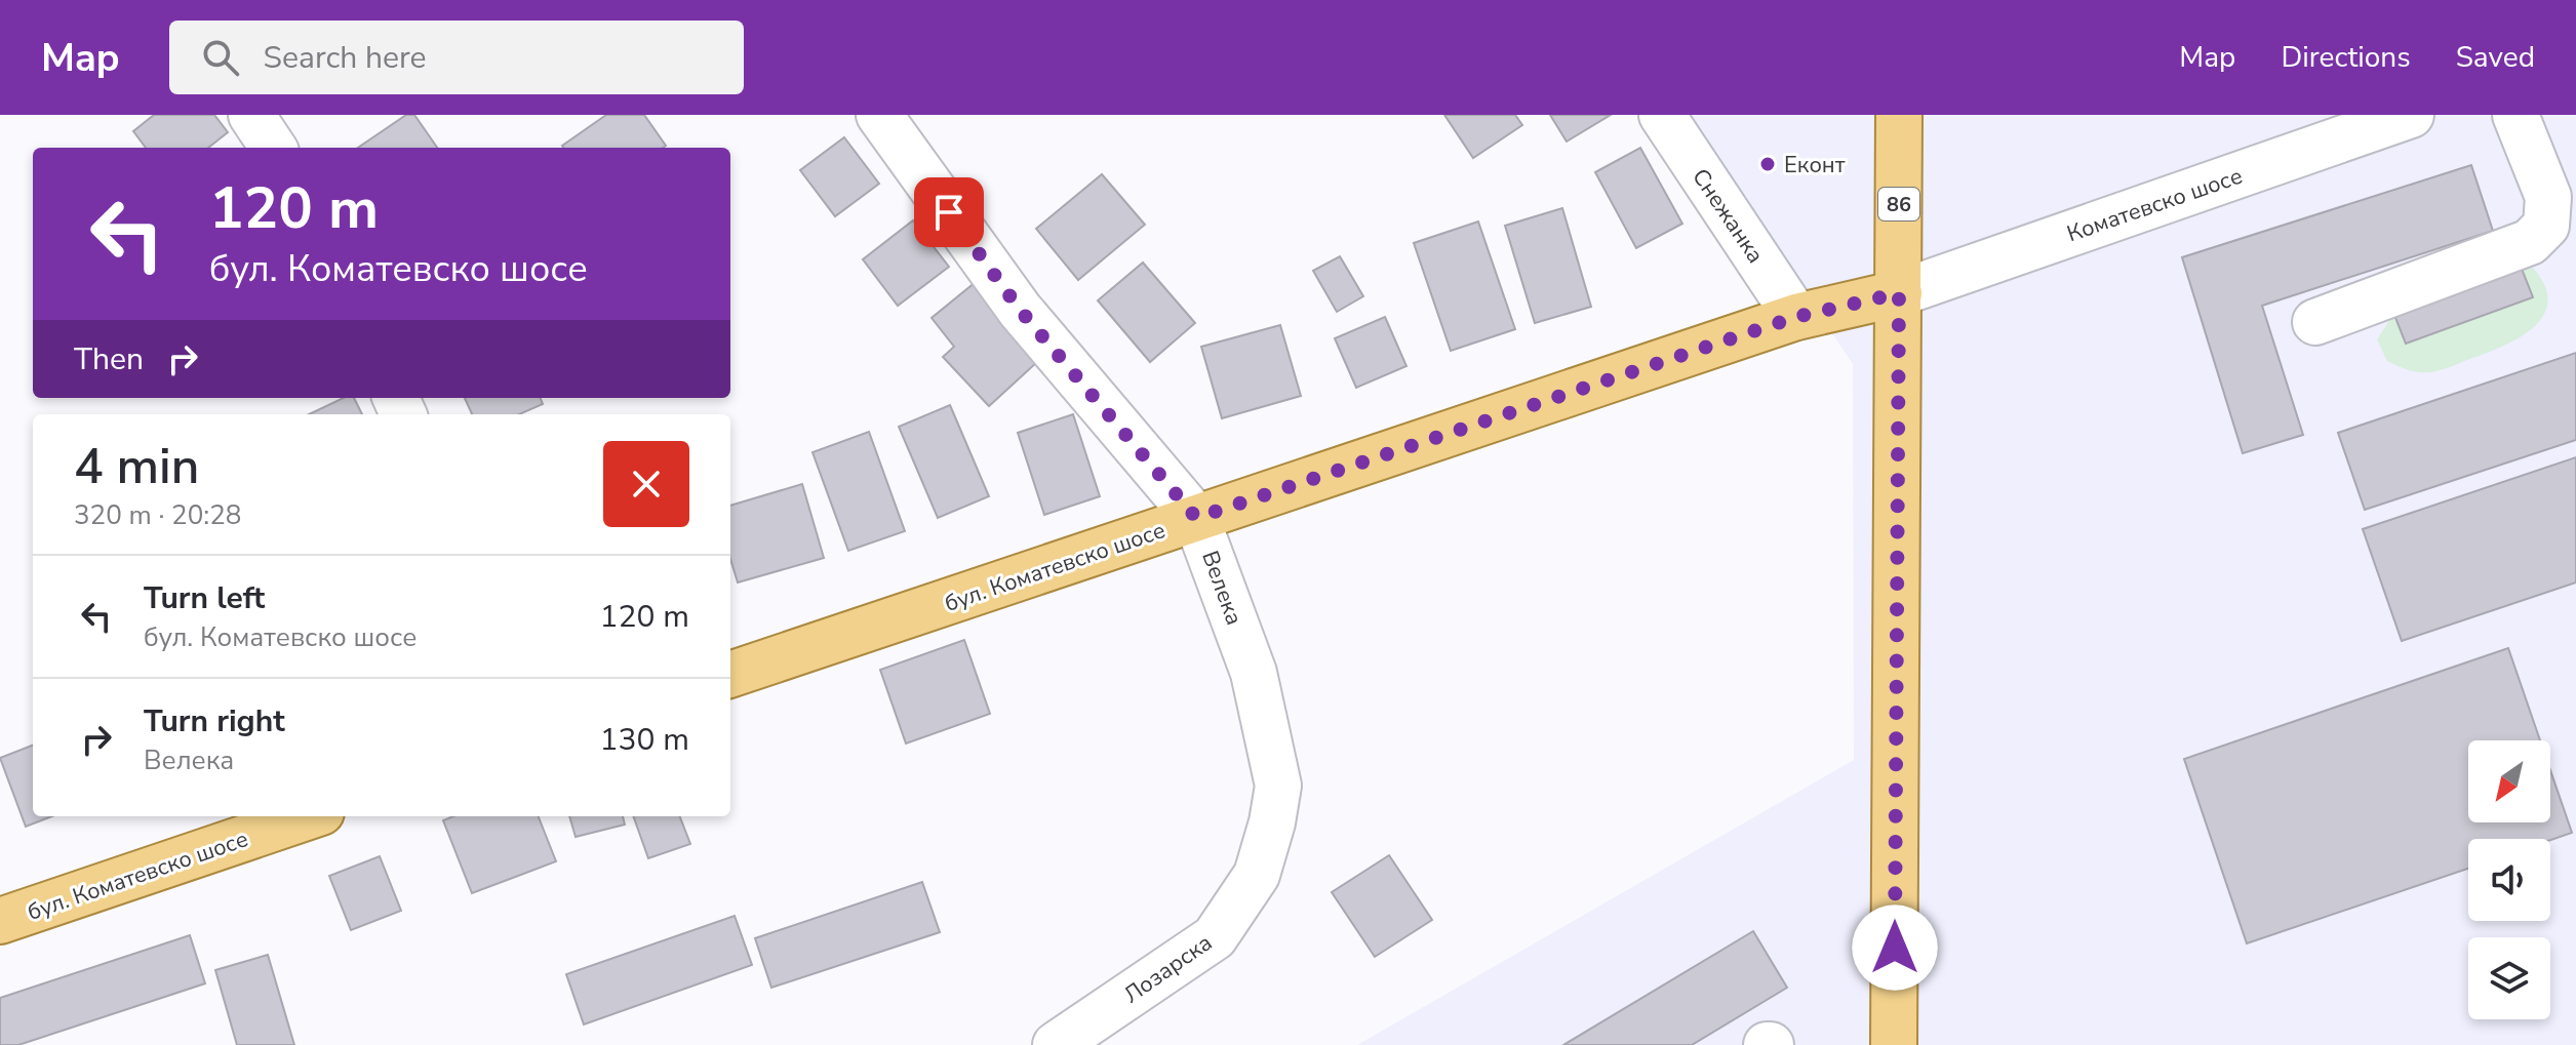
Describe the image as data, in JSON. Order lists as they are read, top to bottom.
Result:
{
  "streets": {
    "main road": ["86", "бул. Коматевско шосе"],
    "street": [
      "Коматевско шосе",
      "Снежанка",
      "Велека",
      "Лозарска"
    ]
  },
  "crossings": [
    ["86", "Коматевско шосе"],
    ["86", "бул. Коматевско шосе"],
    ["Коматевско шосе", "бул. Коматевско шосе"],
    ["Снежанка", "бул. Коматевско шосе"],
    ["бул. Коматевско шосе", "Велека"],
    ["Велека", "Лозарска"]
  ],
  "places": ["Еконт"],
  "north": "bottom left",
  "page": {
    "header": "Map",
    "search": "Search here",
    "nav": ["Map", "Directions", "Saved"],
    "turn": ["120 m", "бул. Коматевско шосе"],
    "then": "Then",
    "heading": ["4 min", "320 m · 20:28"],
    "list": [
      {
        "name": "Turn left",
        "note": "бул. Коматевско шосе",
        "value": "120 m"
      },
      {
        "name": "Turn right",
        "note": "Велека",
        "value": "130 m"
      }
    ]
  }
}
